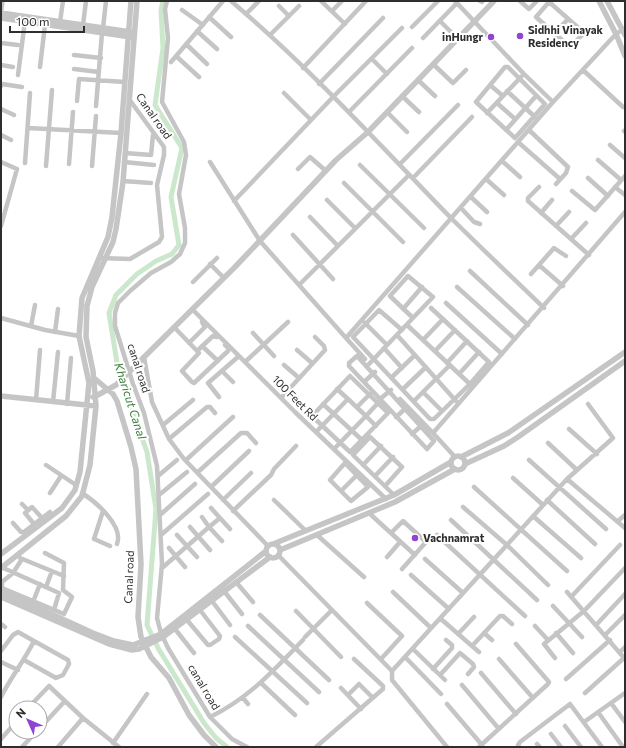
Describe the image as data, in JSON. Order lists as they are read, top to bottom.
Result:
{
  "streets": {
    "street": ["Canal road", "canal road", "100 Feet Rd"]
  },
  "water": ["Kharicut Canal"],
  "places": ["Sidhhi Vinayak Residency", "inHungr", "Vachnamrat"],
  "scale_bar": "100 m",
  "north": "top left"
}
